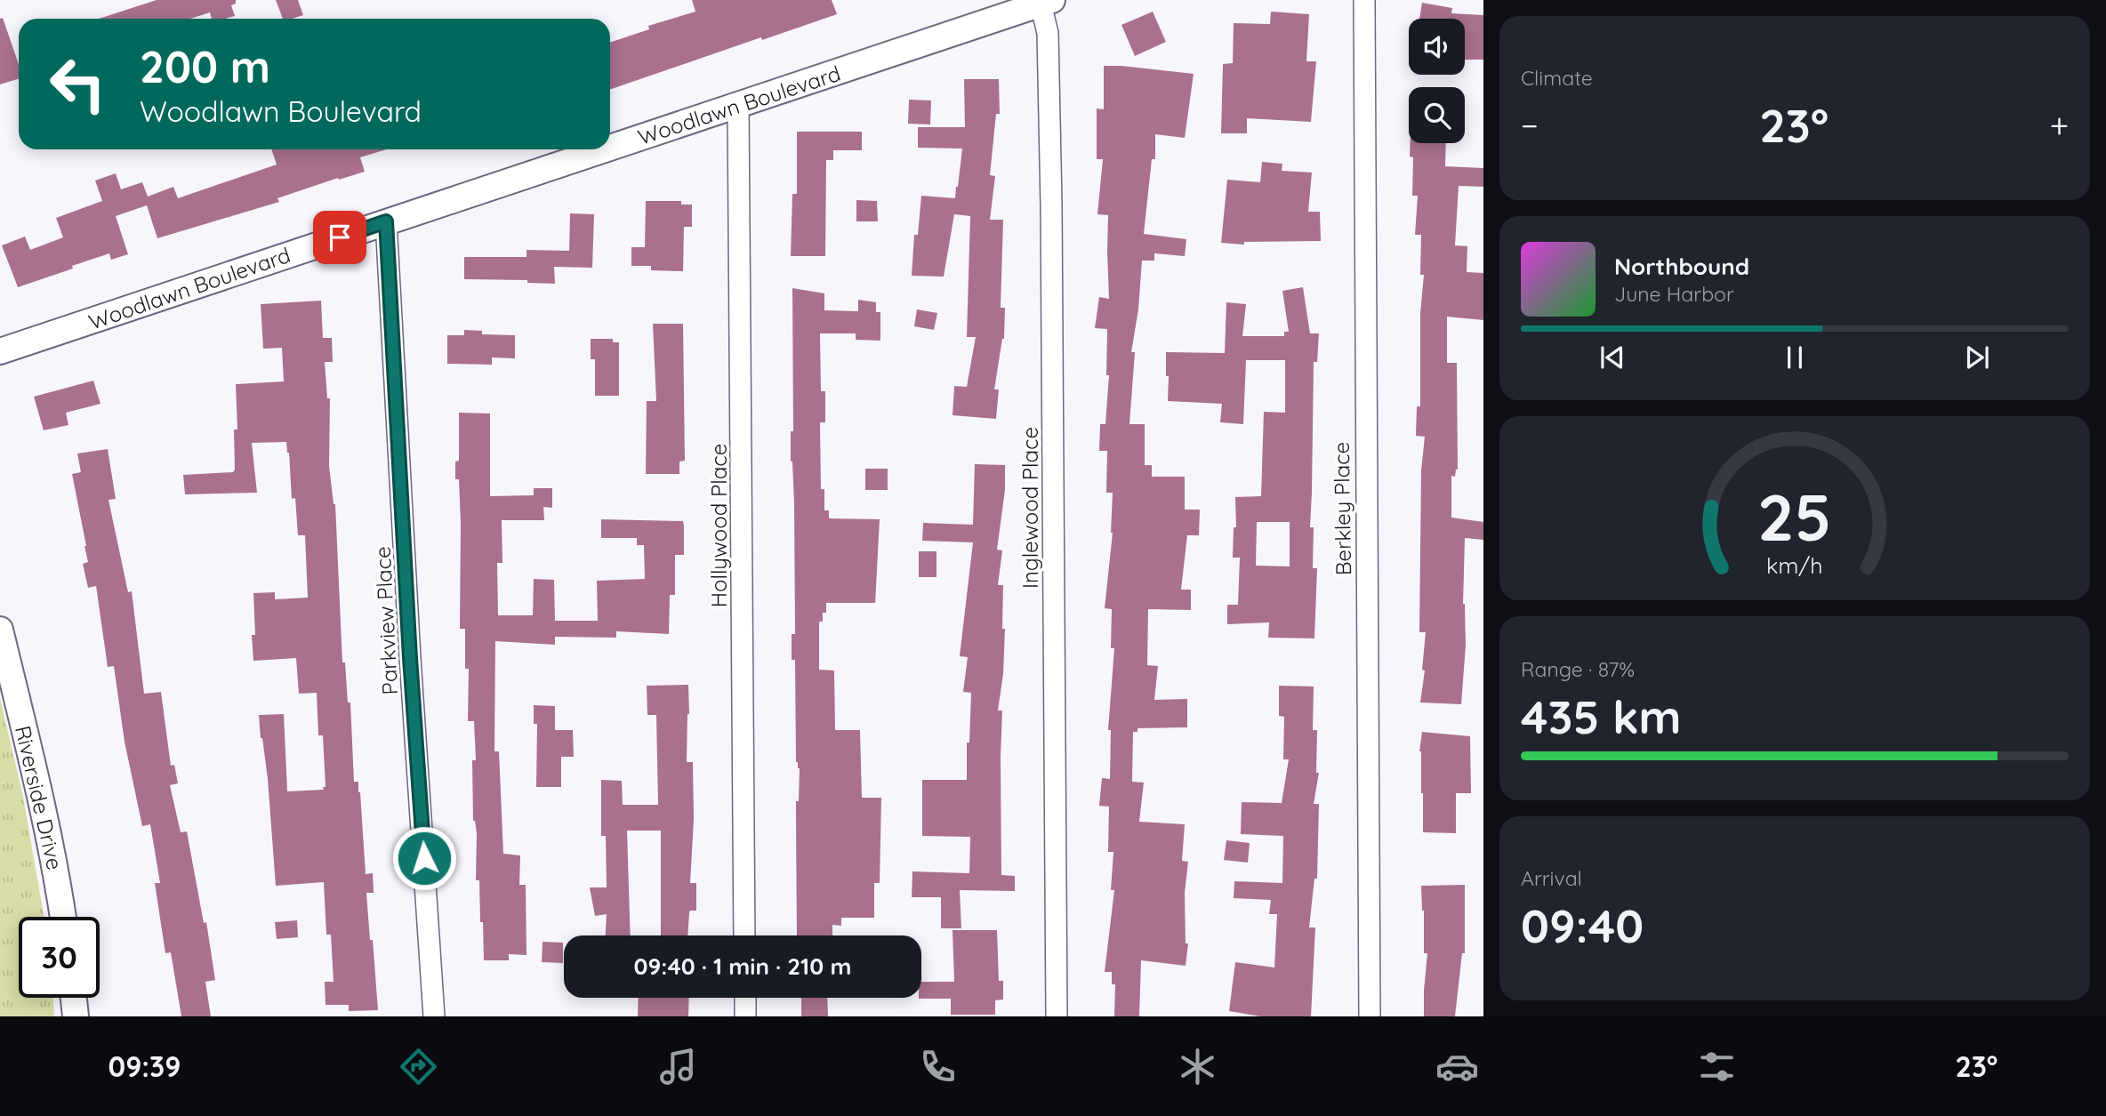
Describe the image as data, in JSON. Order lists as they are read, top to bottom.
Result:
{
  "streets": {
    "street": [
      "Woodlawn Boulevard",
      "Inglewood Place",
      "Berkley Place",
      "Hollywood Place",
      "Parkview Place",
      "Riverside Drive"
    ]
  },
  "crossings": [
    ["Woodlawn Boulevard", "Inglewood Place"],
    ["Woodlawn Boulevard", "Hollywood Place"],
    ["Woodlawn Boulevard", "Parkview Place"]
  ],
  "page": {
    "tile": [
      "Climate",
      ["Range · 87%", "435 km"],
      ["Arrival", "09:40"]
    ],
    "turn": ["200 m", "Woodlawn Boulevard"],
    "heat": ["−", "23°", "+"],
    "song": ["Northbound", "June Harbor"],
    "limit": "30",
    "trip": "09:40 · 1 min · 210 m",
    "tabs": ["09:39", "23°"],
    "gauge": ["25", "km/h"]
  }
}
